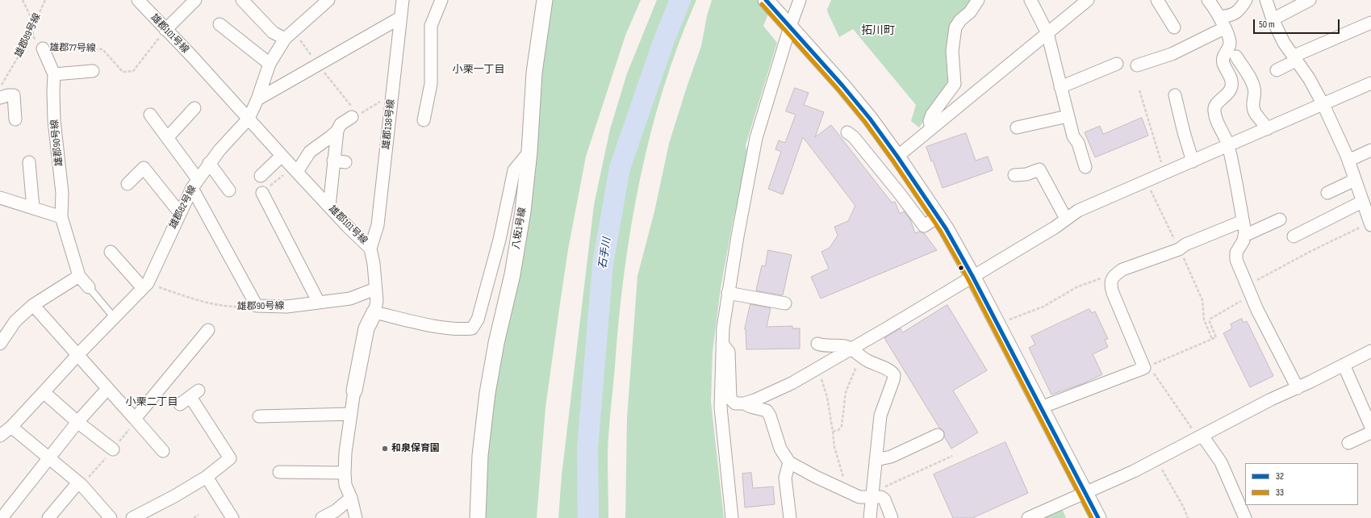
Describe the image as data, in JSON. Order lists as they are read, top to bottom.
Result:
{
  "streets": {
    "street": [
      "雄郡101号線",
      "雄郡138号線",
      "雄郡90号線",
      "雄郡82号線",
      "八坂1号線"
    ],
    "path": ["雄郡89号線", "雄郡77号線"]
  },
  "crossings": [
    ["雄郡101号線", "雄郡77号線"],
    ["雄郡101号線", "雄郡138号線"],
    ["雄郡101号線", "雄郡90号線"],
    ["雄郡101号線", "雄郡82号線"],
    ["雄郡77号線", "雄郡90号線"],
    ["雄郡90号線", "雄郡82号線"]
  ],
  "districts": ["拓川町", "小栗一丁目", "小栗二丁目"],
  "water": ["石手川"],
  "places": ["和泉保育園"],
  "lines": ["transit line 32", "transit line 33"],
  "legend": ["32", "33"],
  "scale_bar": "50 m"
}
